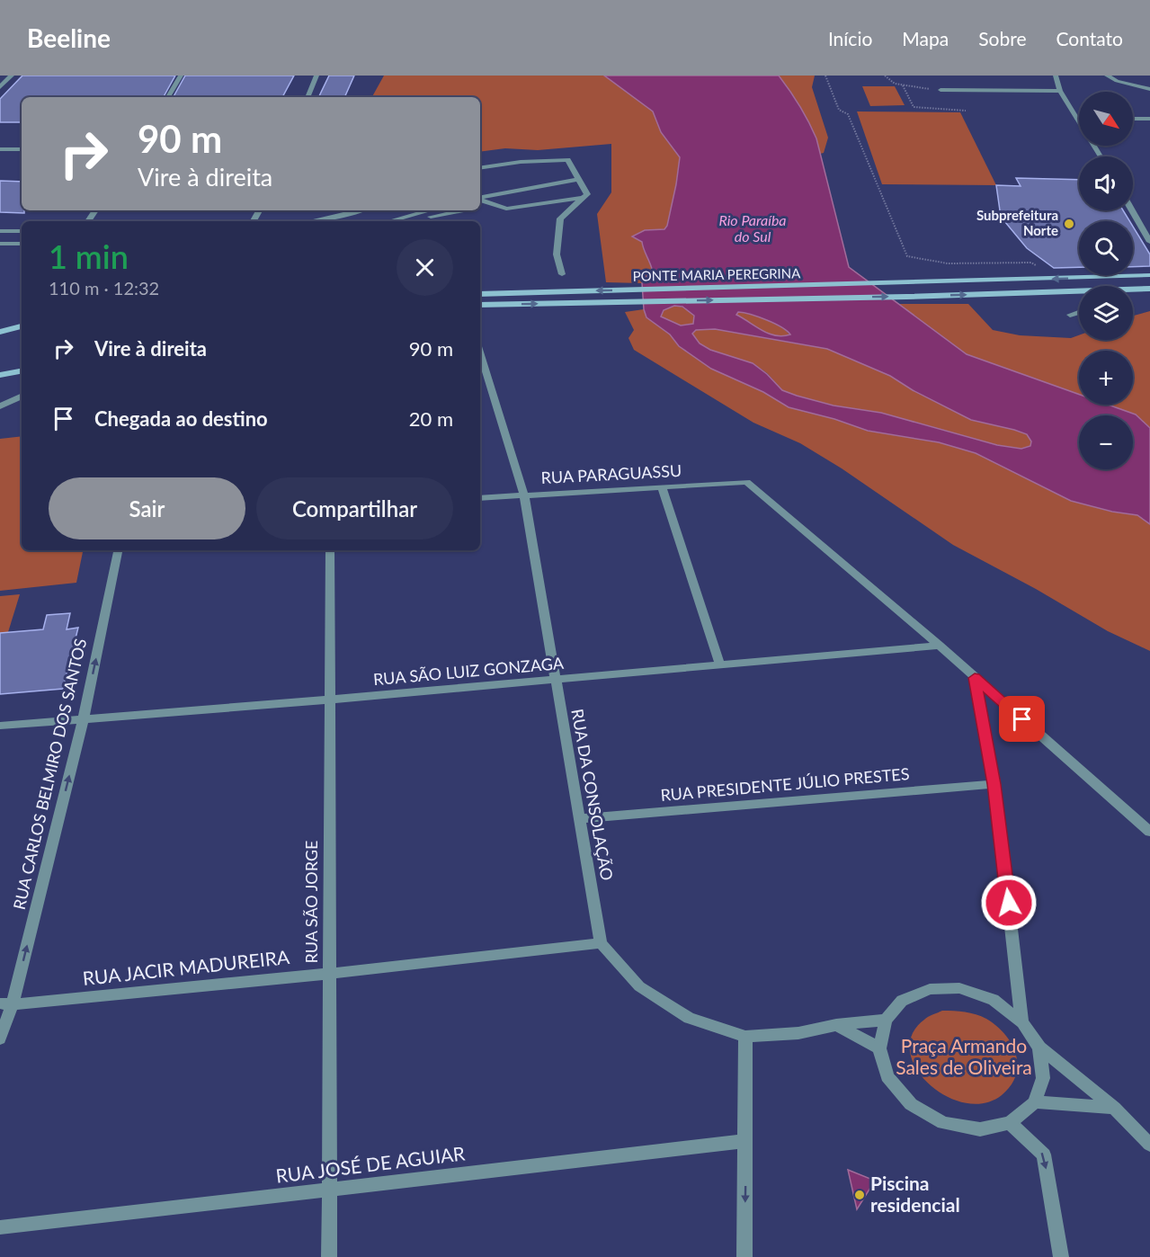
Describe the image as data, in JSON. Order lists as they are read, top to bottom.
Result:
{
  "streets": {
    "main road": ["PONTE MARIA PEREGRINA"],
    "street": [
      "RUA PARAGUASSU",
      "RUA SÃO LUIZ GONZAGA",
      "RUA CARLOS BELMIRO DOS SANTOS",
      "RUA PRESIDENTE JÚLIO PRESTES",
      "RUA DA CONSOLAÇÃO",
      "RUA SÃO JORGE",
      "RUA JACIR MADUREIRA",
      "RUA JOSÉ DE AGUIAR"
    ]
  },
  "crossings": [
    ["RUA PARAGUASSU", "RUA SÃO LUIZ GONZAGA"],
    ["RUA PARAGUASSU", "RUA DA CONSOLAÇÃO"],
    ["RUA SÃO LUIZ GONZAGA", "RUA CARLOS BELMIRO DOS SANTOS"],
    ["RUA SÃO LUIZ GONZAGA", "RUA DA CONSOLAÇÃO"],
    ["RUA SÃO LUIZ GONZAGA", "RUA SÃO JORGE"],
    ["RUA CARLOS BELMIRO DOS SANTOS", "RUA JACIR MADUREIRA"],
    ["RUA PRESIDENTE JÚLIO PRESTES", "RUA DA CONSOLAÇÃO"],
    ["RUA DA CONSOLAÇÃO", "RUA JACIR MADUREIRA"],
    ["RUA SÃO JORGE", "RUA JACIR MADUREIRA"],
    ["RUA SÃO JORGE", "RUA JOSÉ DE AGUIAR"]
  ],
  "one_way": ["RUA CARLOS BELMIRO DOS SANTOS"],
  "water": ["Rio Paraíba do Sul"],
  "parks": ["Praça Armando Sales de Oliveira"],
  "places": ["Subprefeitura Norte", "Piscina residencial"],
  "north": "bottom right",
  "page": {
    "header": "Beeline",
    "nav": [
      "Início",
      "Mapa",
      "Sobre",
      "Contato"
    ],
    "map_buttons": ["+", "−"],
    "turn": ["90 m", "Vire à direita"],
    "heading": ["1 min", "110 m · 12:32"],
    "list": [
      {
        "name": "Vire à direita",
        "value": "90 m"
      },
      {
        "name": "Chegada ao destino",
        "value": "20 m"
      }
    ],
    "buttons": ["Sair", "Compartilhar"]
  }
}
